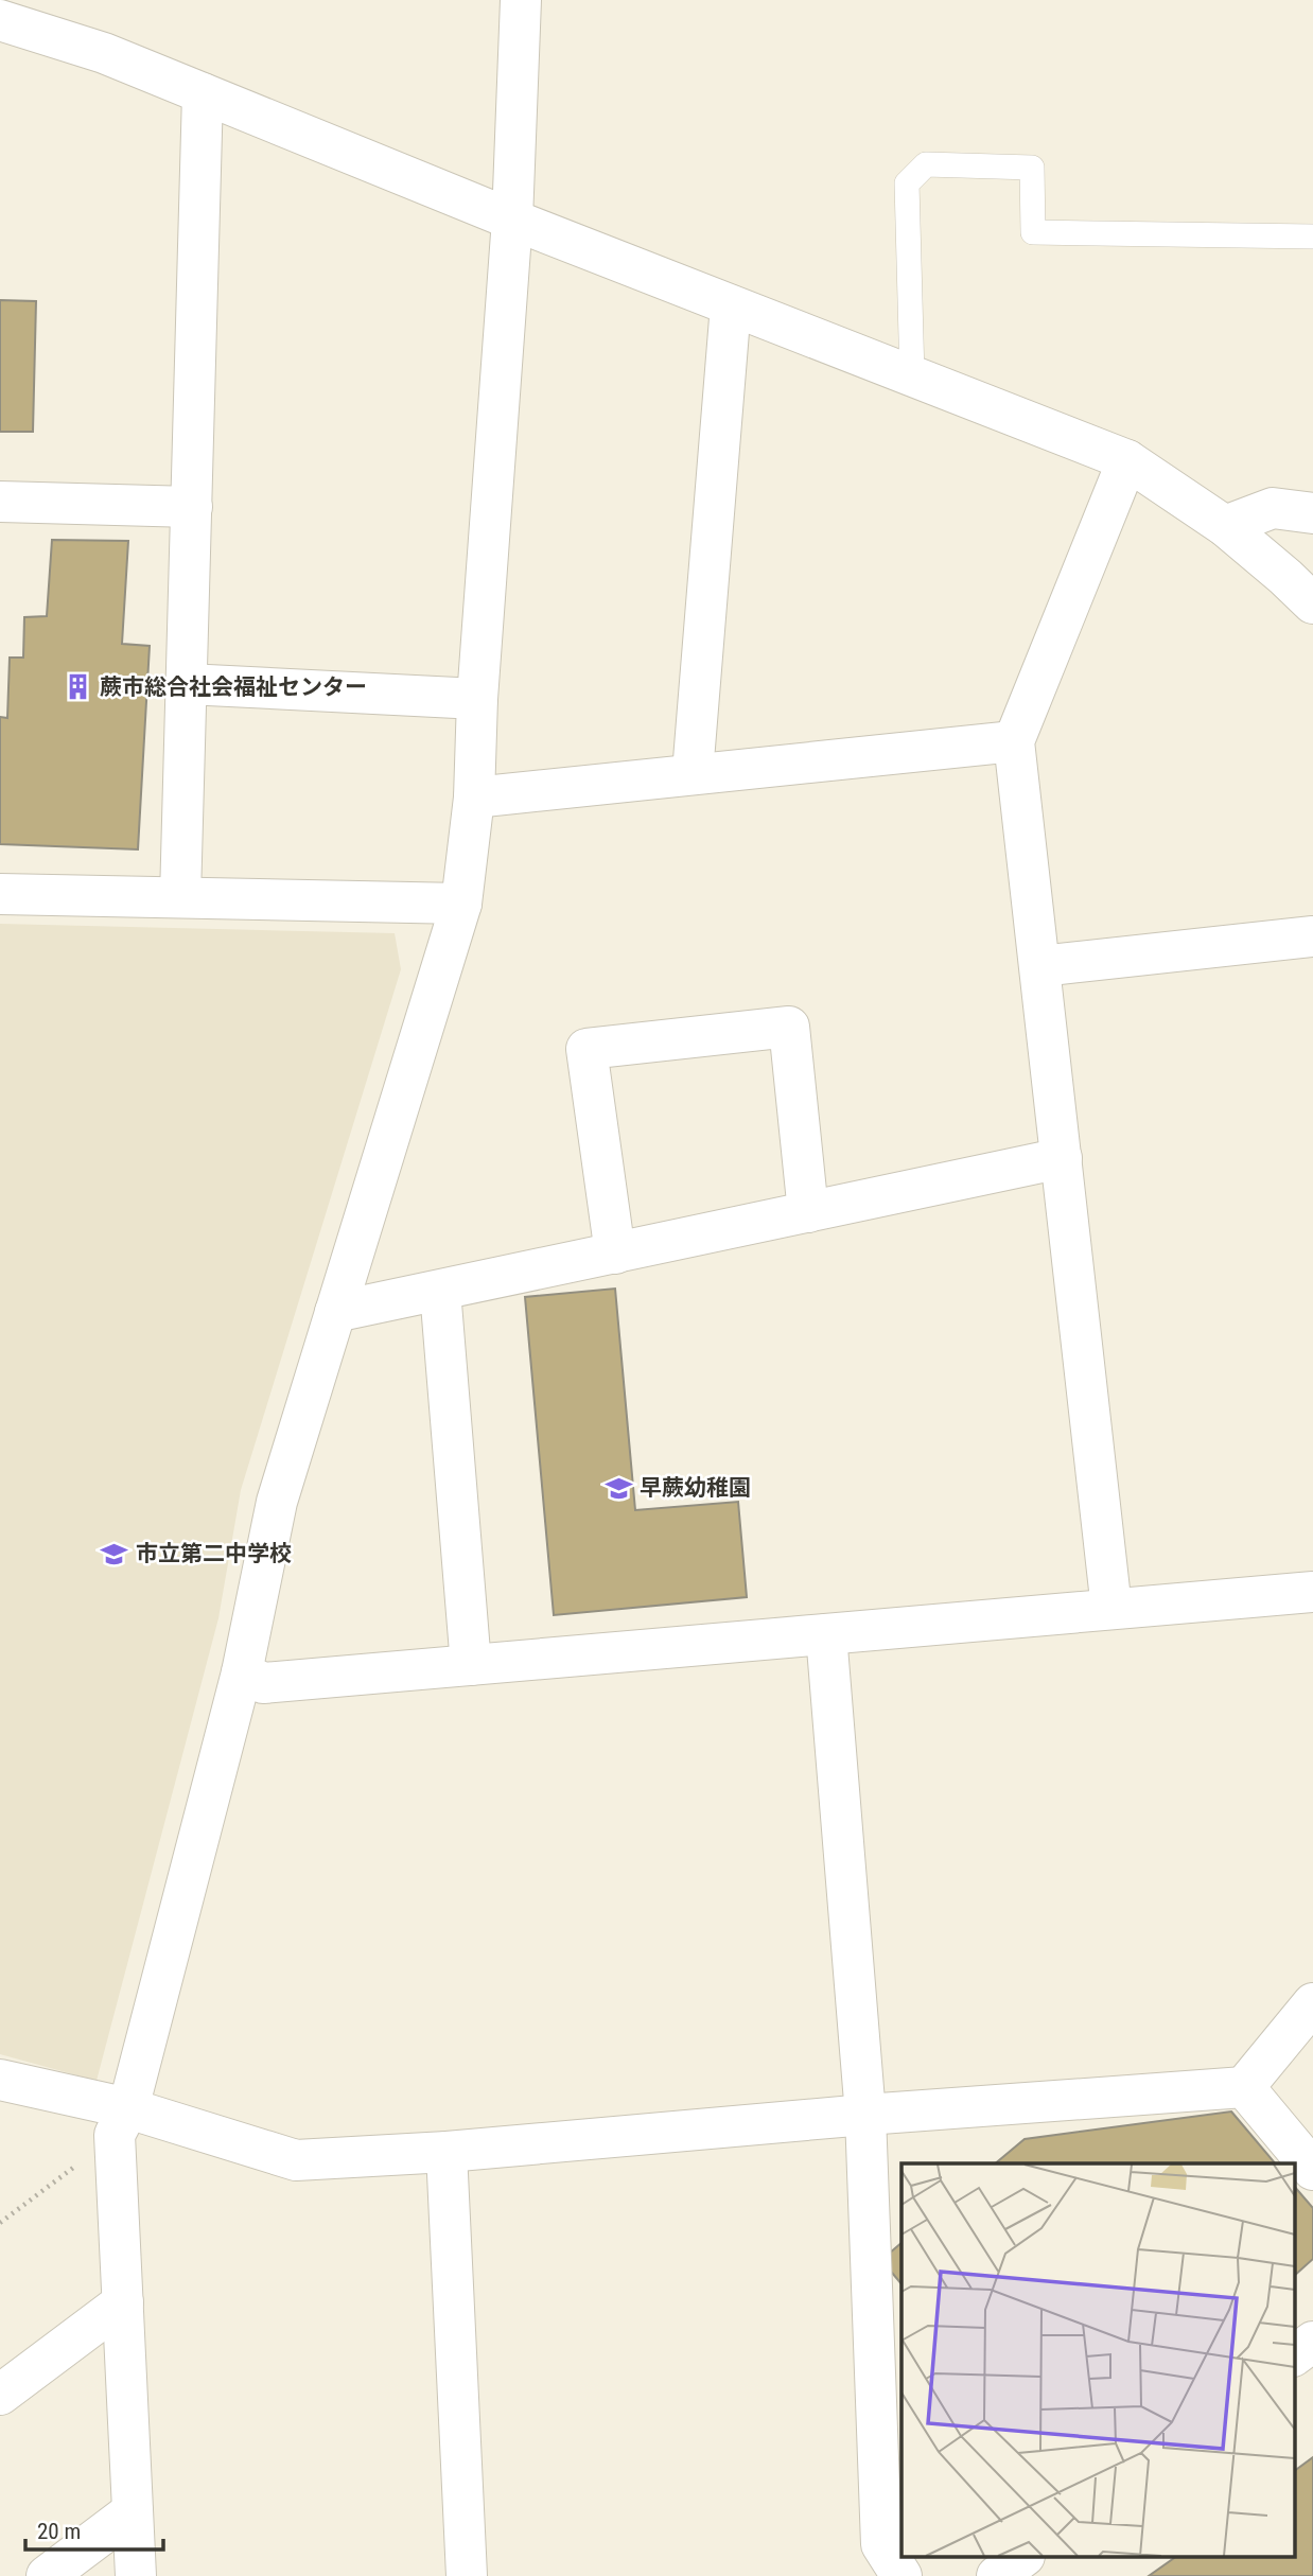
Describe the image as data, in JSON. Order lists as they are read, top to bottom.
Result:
{
  "places": {
    "building": ["蕨市総合社会福祉センター"],
    "school or university": ["早蕨幼稚園", "市立第二中学校"]
  },
  "scale_bar": "20 m"
}
